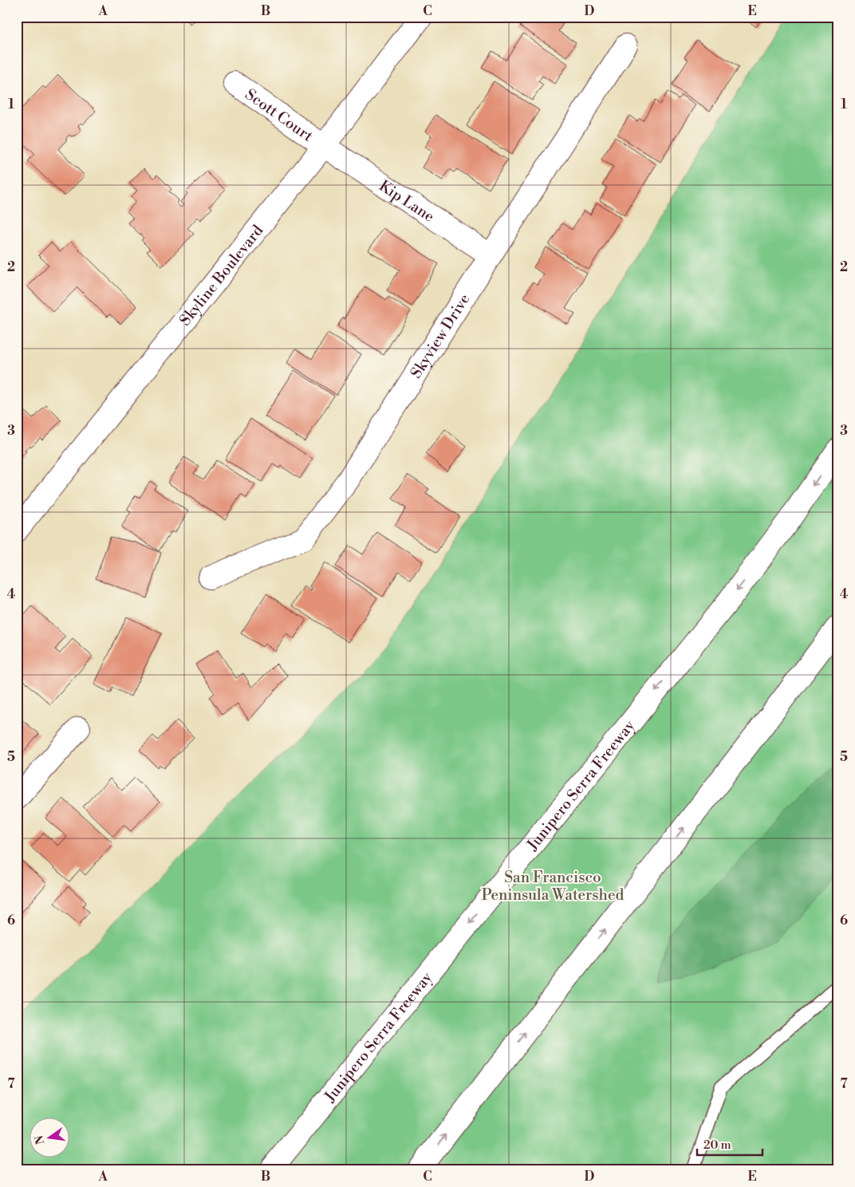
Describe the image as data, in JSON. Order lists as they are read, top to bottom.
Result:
{
  "streets": {
    "main road": [
      "Scott Court",
      "Kip Lane",
      "Skyline Boulevard",
      "Skyview Drive",
      "Junipero Serra Freeway"
    ]
  },
  "crossings": [
    ["Scott Court", "Kip Lane"],
    ["Scott Court", "Skyline Boulevard"],
    ["Kip Lane", "Skyline Boulevard"],
    ["Kip Lane", "Skyview Drive"]
  ],
  "parks": ["San Francisco Peninsula Watershed"],
  "scale_bar": "20 m",
  "north": "left",
  "grid": {
    "columns": [
      "A",
      "B",
      "C",
      "D",
      "E"
    ],
    "rows": [
      "1",
      "2",
      "3",
      "4",
      "5",
      "6",
      "7"
    ]
  }
}
